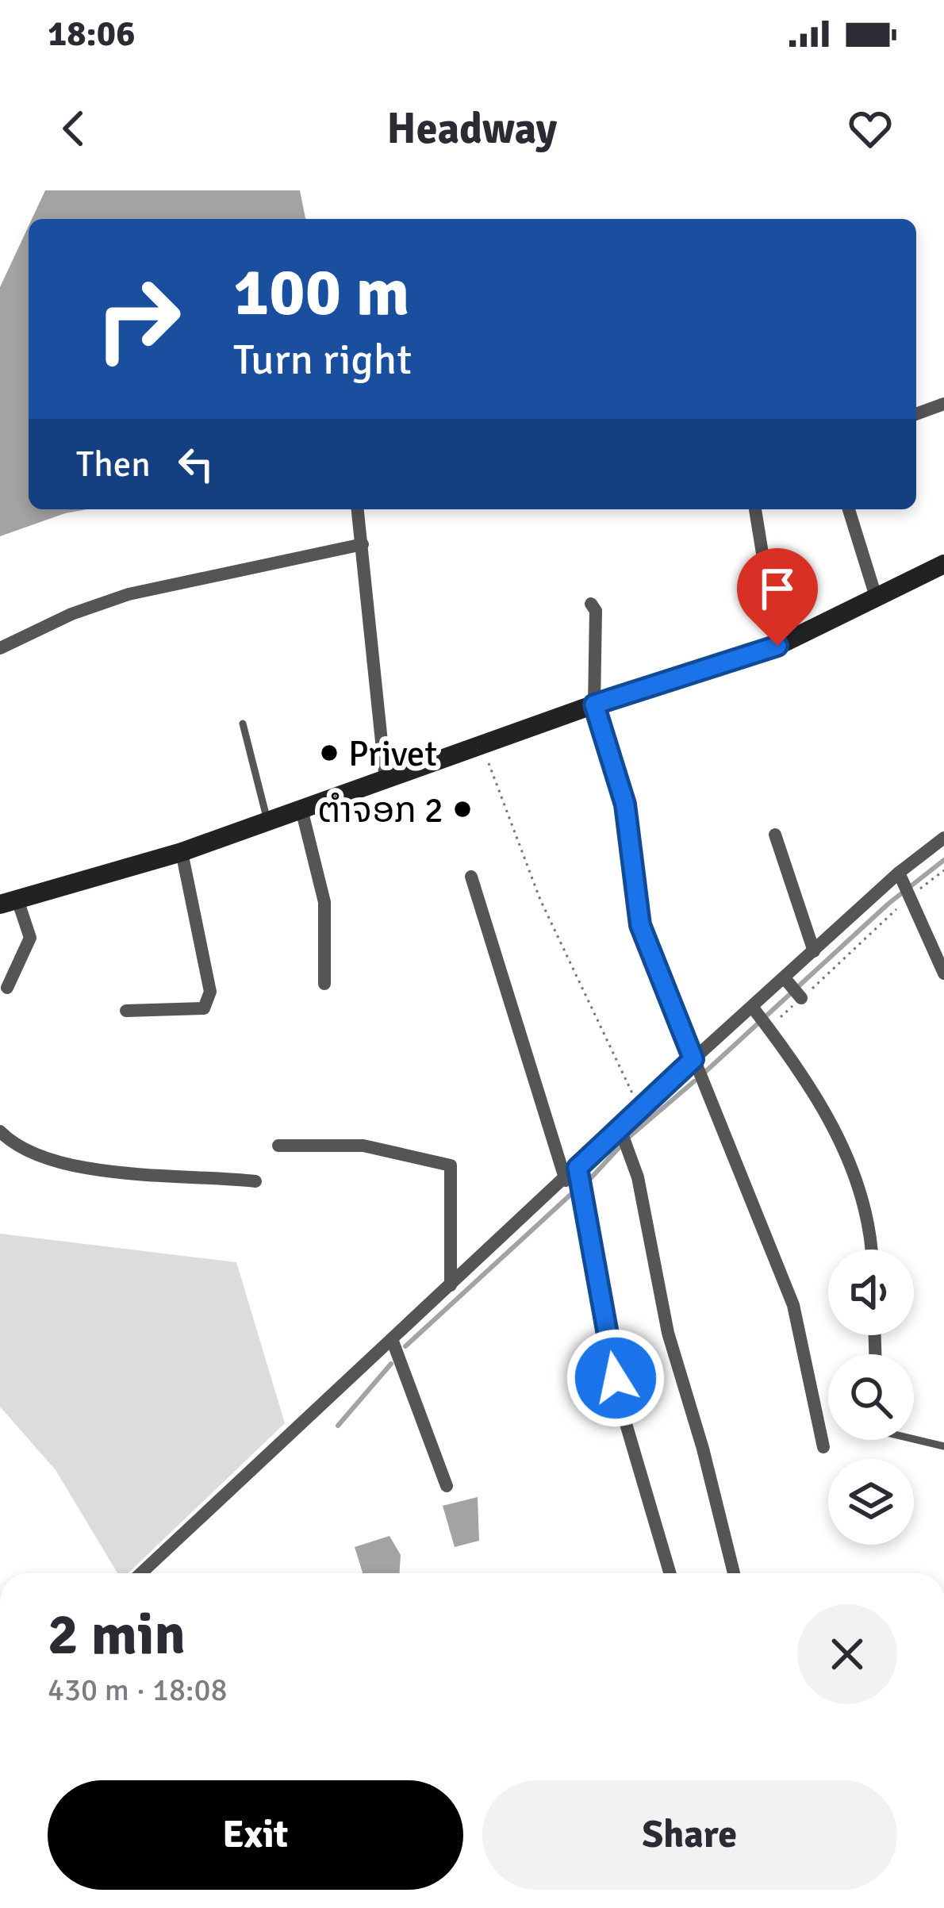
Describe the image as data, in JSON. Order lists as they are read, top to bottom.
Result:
{
  "places": ["Privet", "ຕຳຈອກ 2"],
  "page": {
    "status": "18:06",
    "header": "Headway",
    "turn": ["100 m", "Turn right"],
    "then": "Then",
    "heading": ["2 min", "430 m · 18:08"],
    "buttons": ["Exit", "Share"]
  }
}
